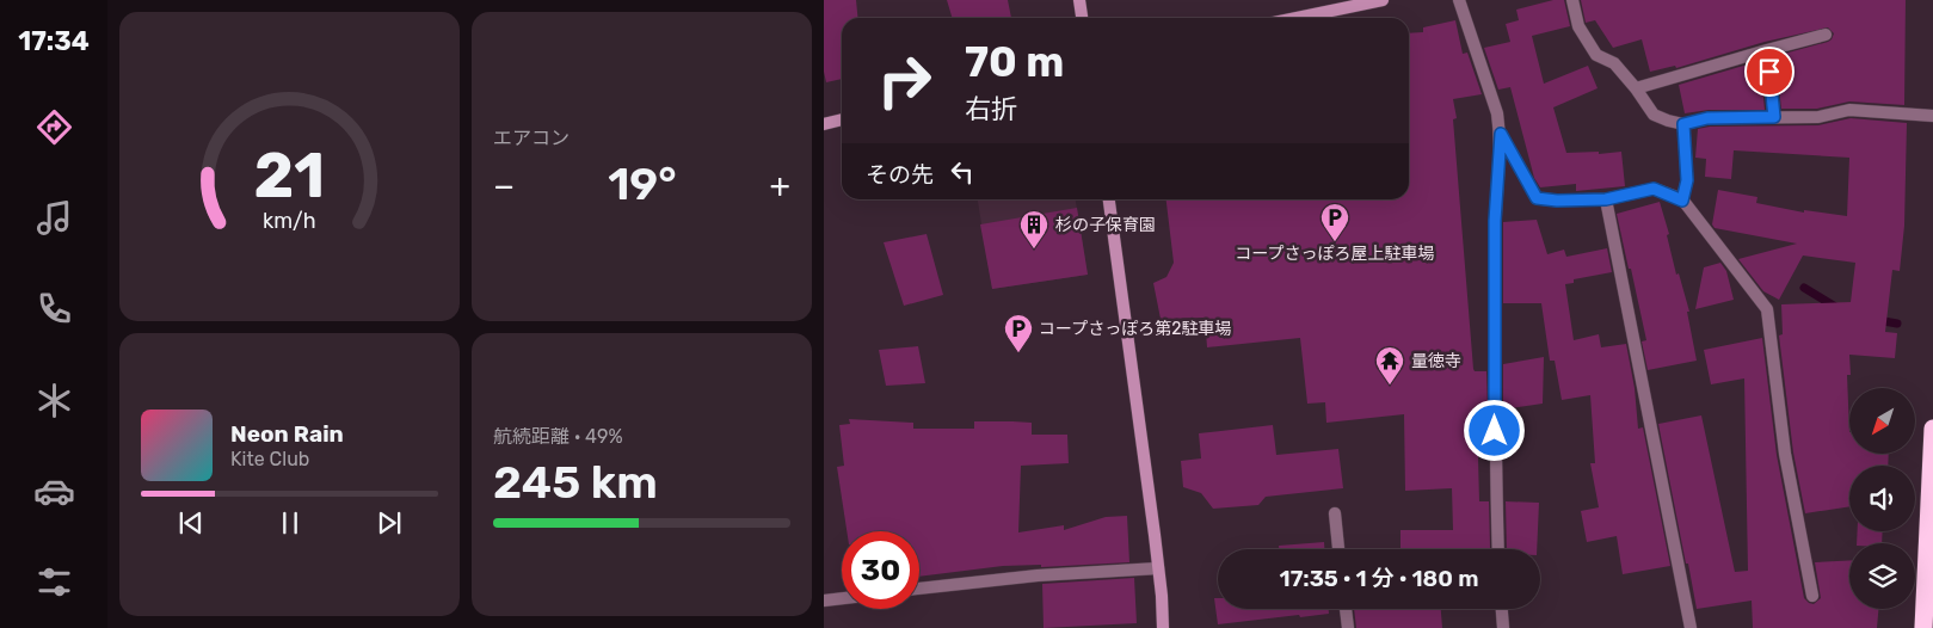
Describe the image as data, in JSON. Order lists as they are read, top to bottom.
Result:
{
  "places": {
    "parking": ["コープさっぽろ屋上駐車場", "コープさっぽろ第2駐車場"],
    "building": ["杉の子保育園"],
    "temple": ["量徳寺"]
  },
  "north": "bottom left",
  "page": {
    "tabs": "17:34",
    "tile": [
      "エアコン",
      ["航続距離 · 49%", "245 km"]
    ],
    "turn": ["70 m", "右折"],
    "then": "その先",
    "heat": ["−", "19°", "+"],
    "song": ["Neon Rain", "Kite Club"],
    "limit": "30",
    "trip": "17:35 · 1 分 · 180 m",
    "gauge": ["21", "km/h"]
  }
}
